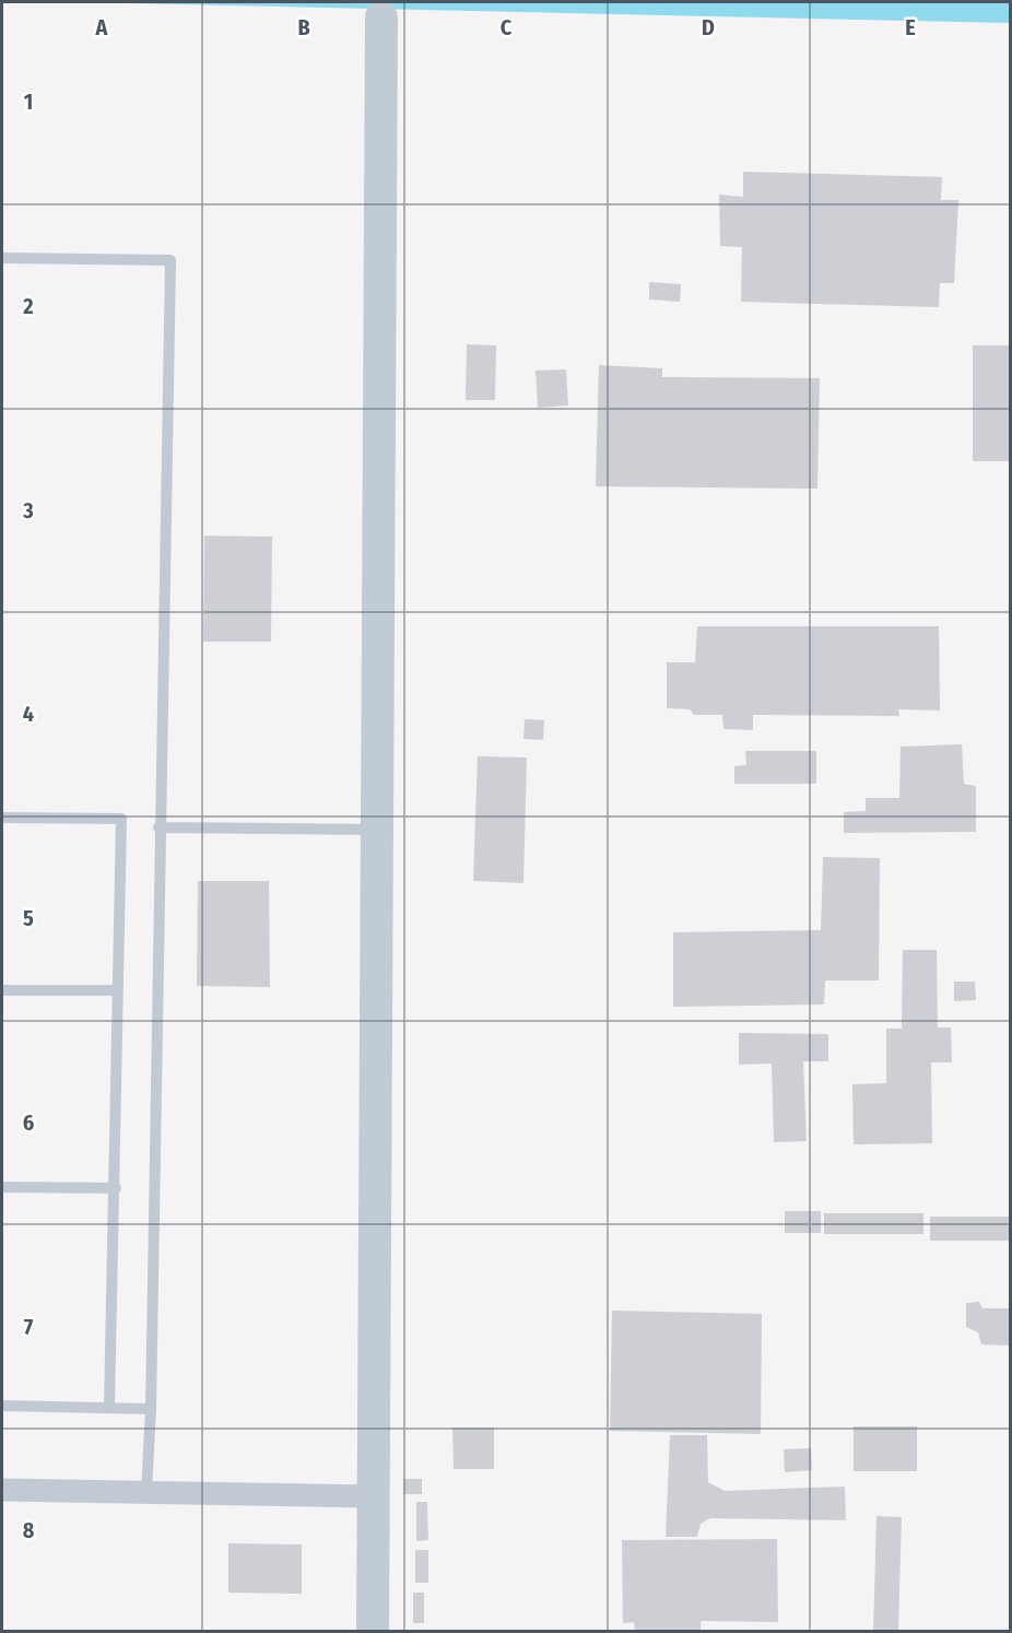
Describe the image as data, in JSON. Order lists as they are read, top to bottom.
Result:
{
  "grid": {
    "columns": [
      "A",
      "B",
      "C",
      "D",
      "E"
    ],
    "rows": [
      "1",
      "2",
      "3",
      "4",
      "5",
      "6",
      "7",
      "8"
    ]
  }
}
